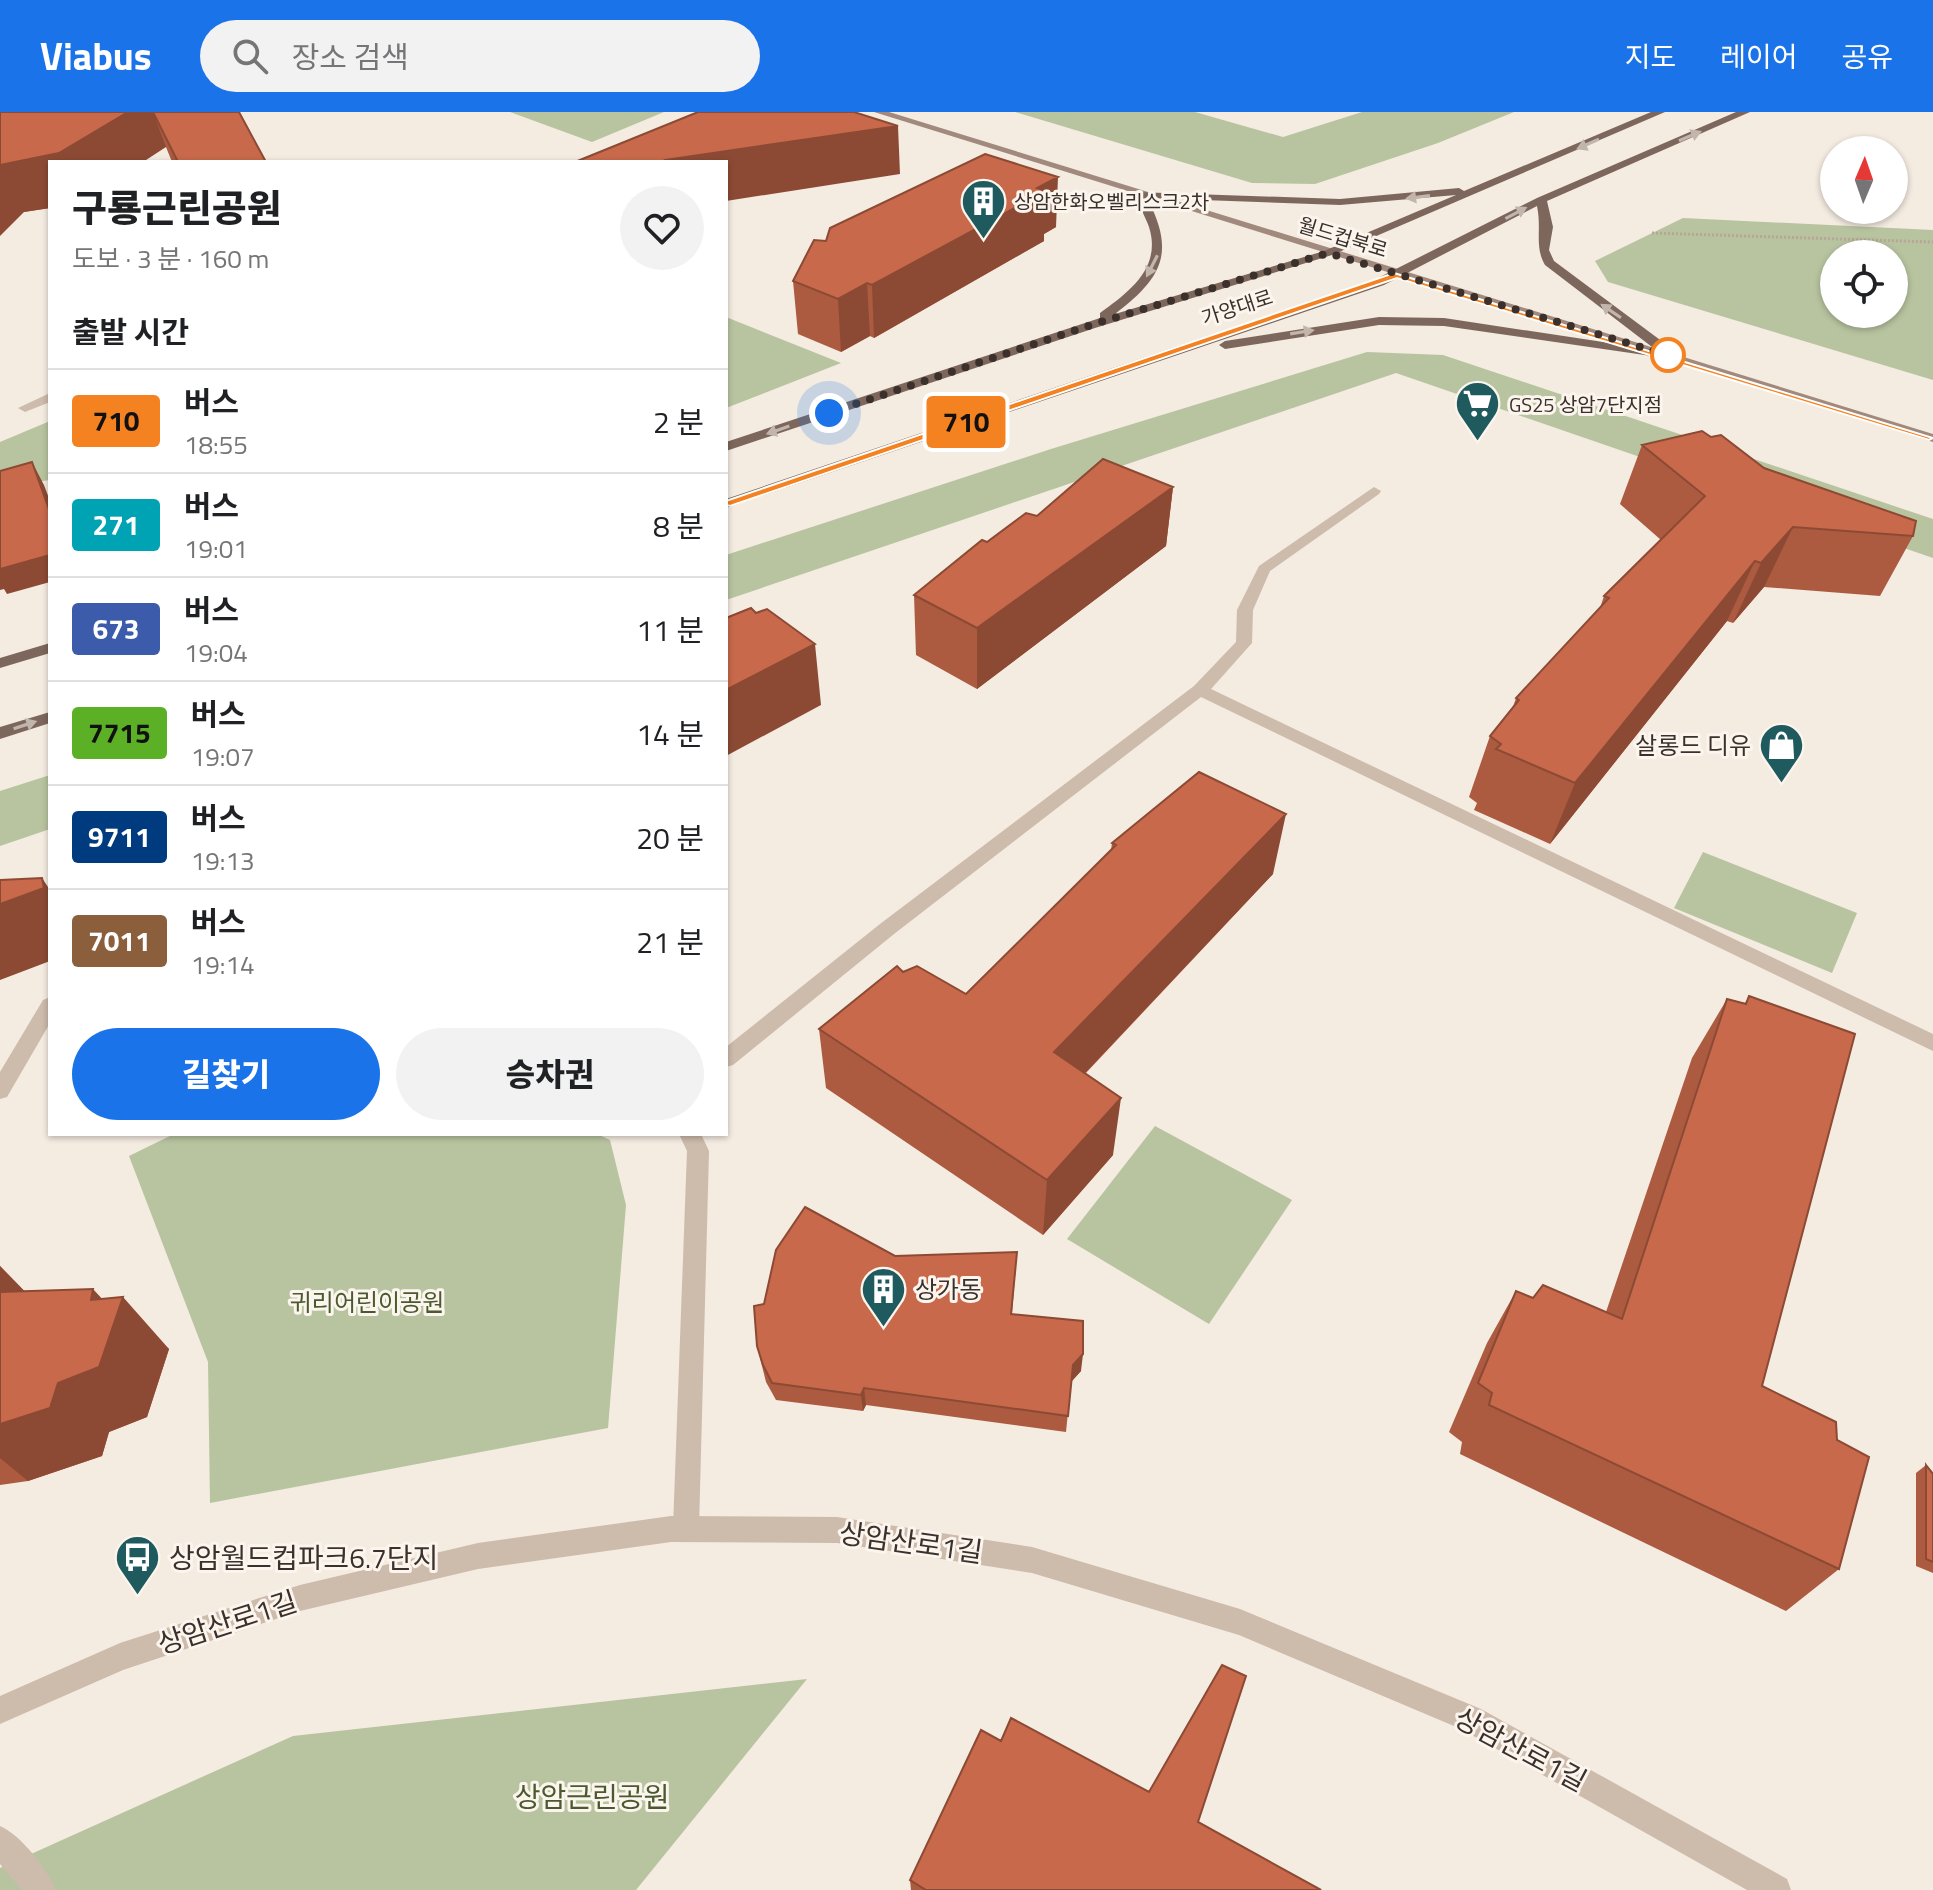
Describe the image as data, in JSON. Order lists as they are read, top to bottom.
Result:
{
  "streets": {
    "main road": ["월드컵북로", "가양대로"],
    "street": ["상암산로1길"]
  },
  "crossings": [
    ["월드컵북로", "가양대로"]
  ],
  "parks": ["귀리어린이공원", "상암근린공원"],
  "places": {
    "building": ["상암한화오벨리스크2차", "상가동"],
    "supermarket": ["GS25 상암7단지점"],
    "shop": ["살롱드 디유"],
    "bus stop": ["상암월드컵파크6.7단지"]
  },
  "lines": ["bus line 710"],
  "north": "top",
  "page": {
    "header": "Viabus",
    "search": "장소 검색",
    "nav": ["지도", "레이어", "공유"],
    "on_map": "710",
    "heading": [
      ["구룡근린공원", "도보 · 3 분 · 160 m"],
      "출발 시간"
    ],
    "list": [
      {
        "mark": "710",
        "name": "버스",
        "note": "18:55",
        "value": "2 분"
      },
      {
        "mark": "271",
        "name": "버스",
        "note": "19:01",
        "value": "8 분"
      },
      {
        "mark": "673",
        "name": "버스",
        "note": "19:04",
        "value": "11 분"
      },
      {
        "mark": "7715",
        "name": "버스",
        "note": "19:07",
        "value": "14 분"
      },
      {
        "mark": "9711",
        "name": "버스",
        "note": "19:13",
        "value": "20 분"
      },
      {
        "mark": "7011",
        "name": "버스",
        "note": "19:14",
        "value": "21 분"
      }
    ],
    "buttons": ["길찾기", "승차권"]
  }
}
